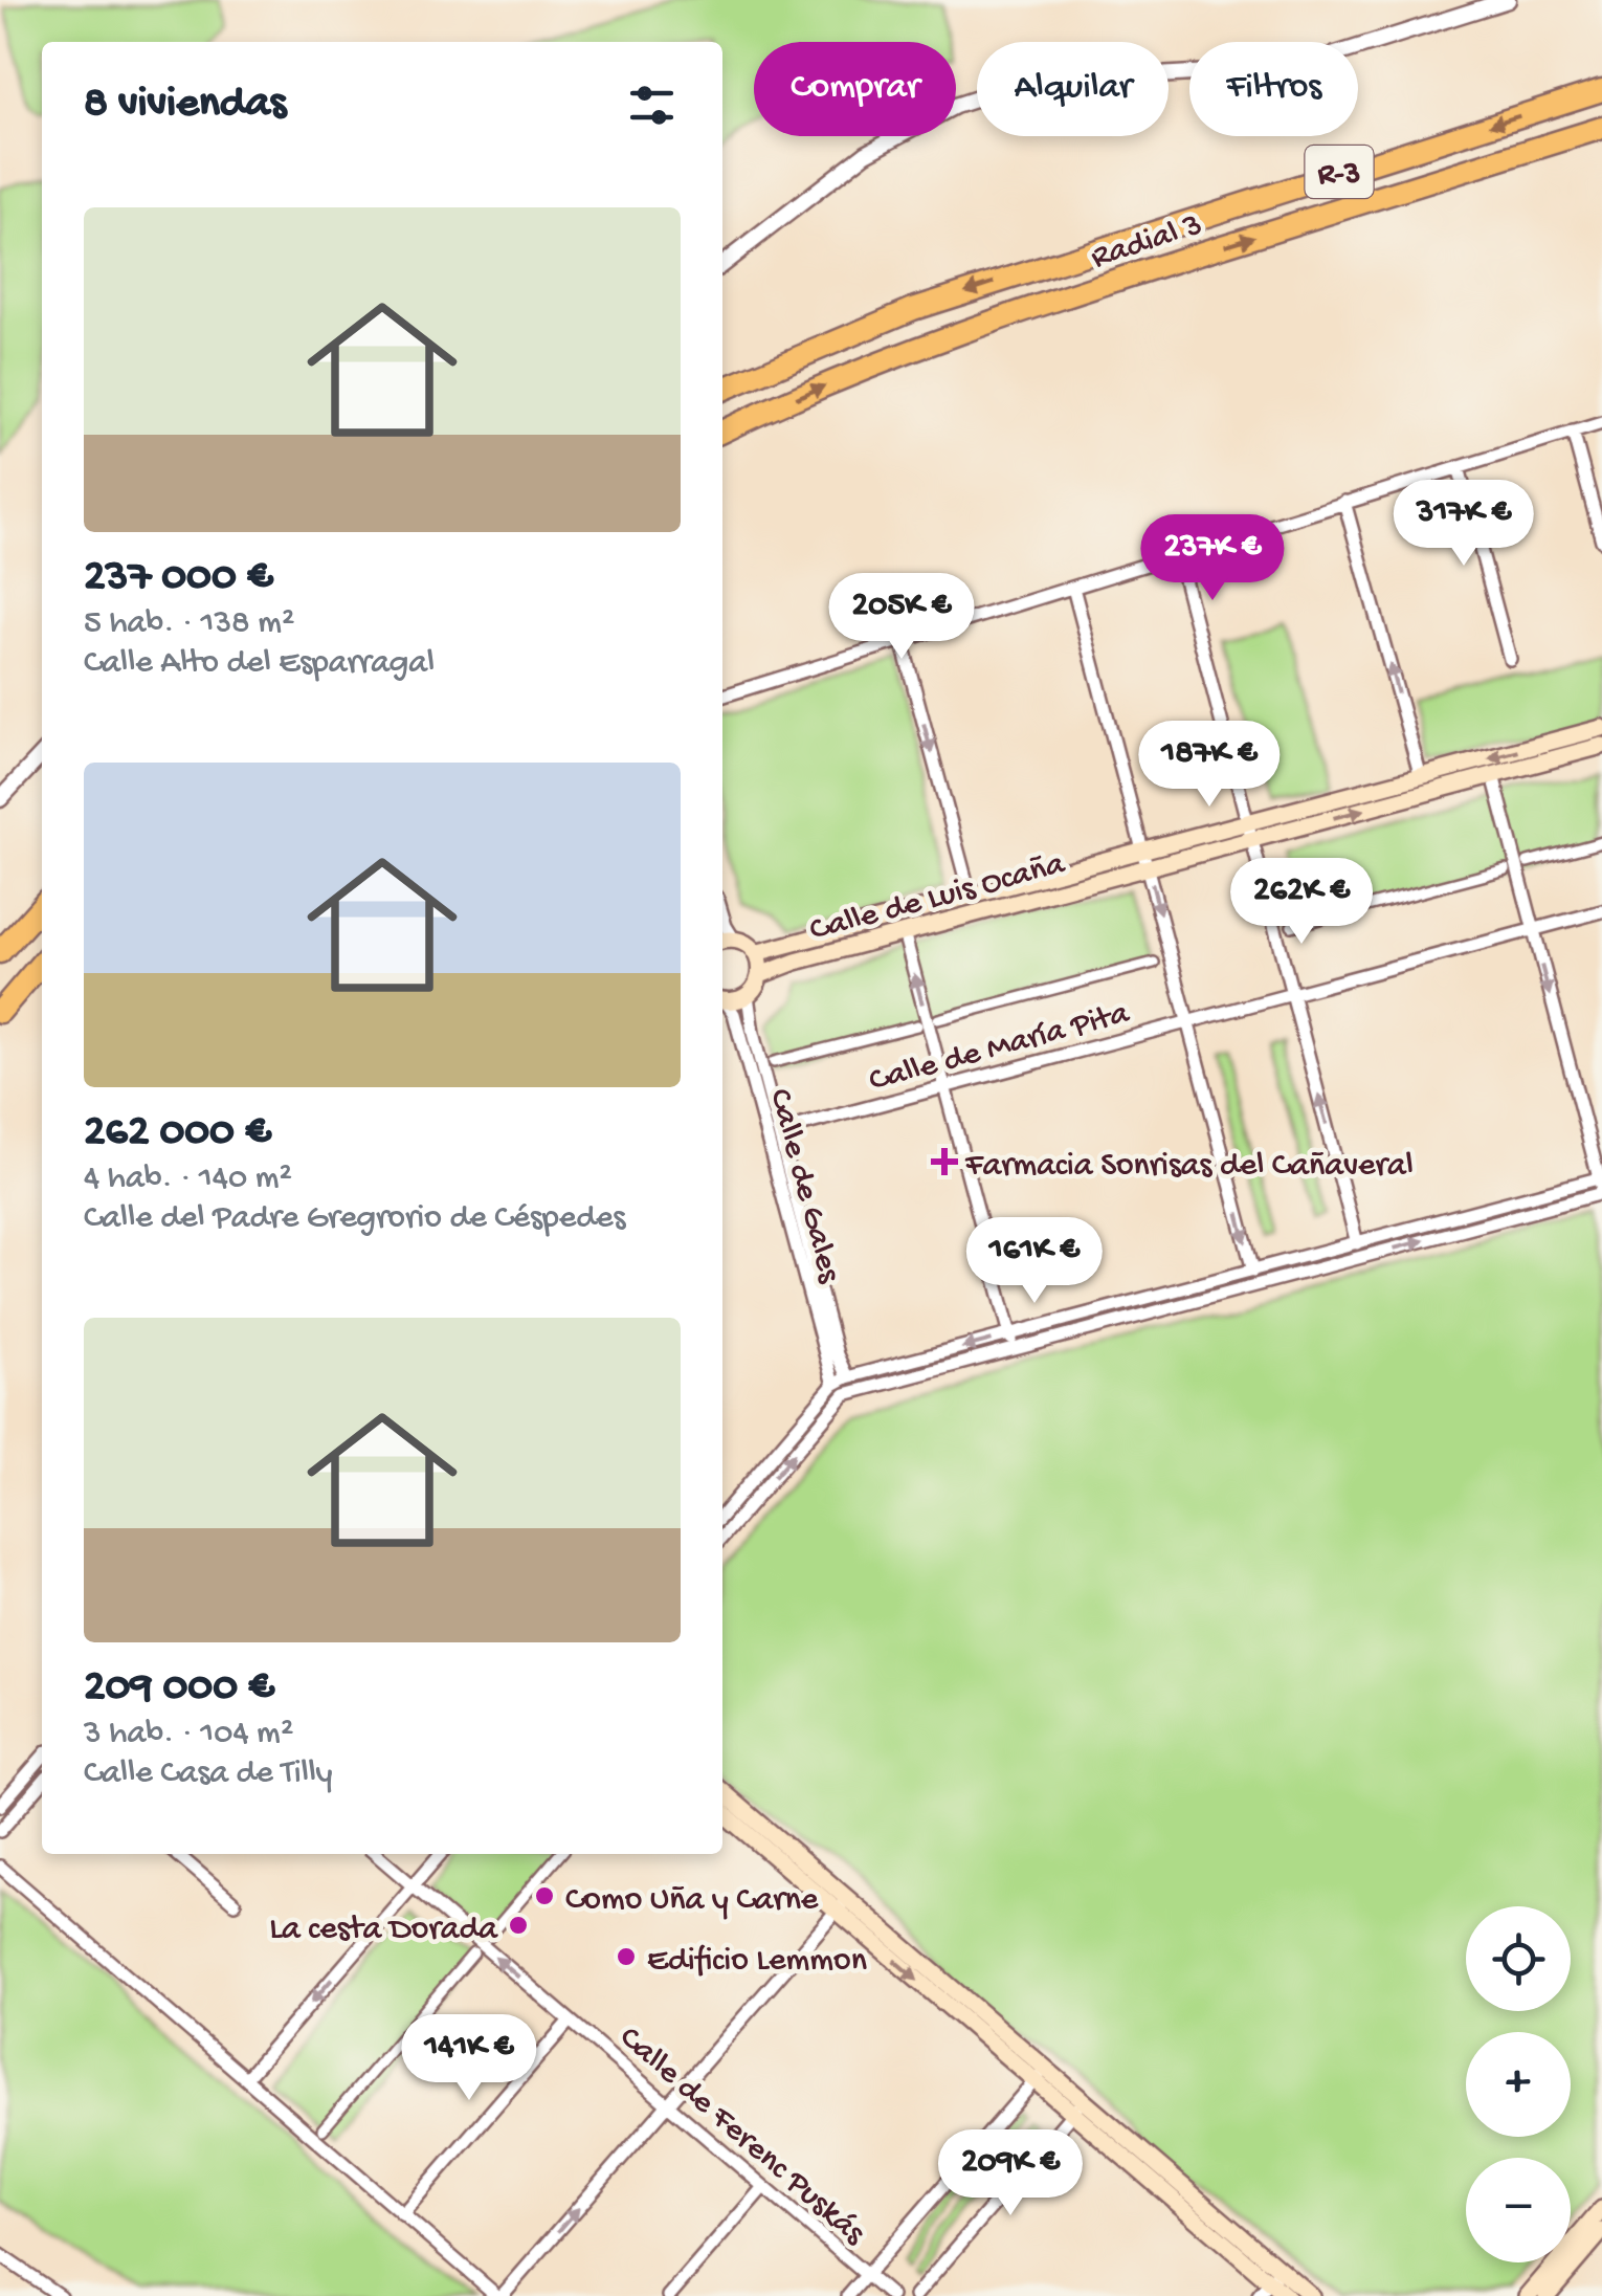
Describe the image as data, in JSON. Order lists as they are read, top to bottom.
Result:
{
  "streets": {
    "highway": ["R-3", "Radial 3"],
    "main road": ["Calle de Luis Ocaña"],
    "street": ["Calle de María Pita", "Calle de Gales", "Calle de Ferenc Puskás"]
  },
  "crossings": [
    ["Calle de María Pita", "Calle de Gales"]
  ],
  "places": {
    "health": ["Farmacia Sonrisas del Cañaveral"],
    "other": ["Como Uña y Carne", "La cesta Dorada", "Edificio Lemmon"]
  },
  "page": {
    "chip": ["Comprar", "Alquilar", "Filtros"],
    "heading": "8 viviendas",
    "list": [
      {
        "name": "237 000 €",
        "note": "5 hab. · 138 m² · Calle Alto del Esparragal"
      },
      {
        "name": "262 000 €",
        "note": "4 hab. · 140 m² · Calle del Padre Gregrorio de Céspedes"
      },
      {
        "name": "209 000 €",
        "note": "3 hab. · 104 m² · Calle Casa de Tilly"
      }
    ],
    "price": [
      "317K €",
      "237K €",
      "205K €",
      "187K €",
      "262K €",
      "161K €",
      "141K €",
      "209K €"
    ],
    "map_buttons": ["+", "−"]
  }
}
